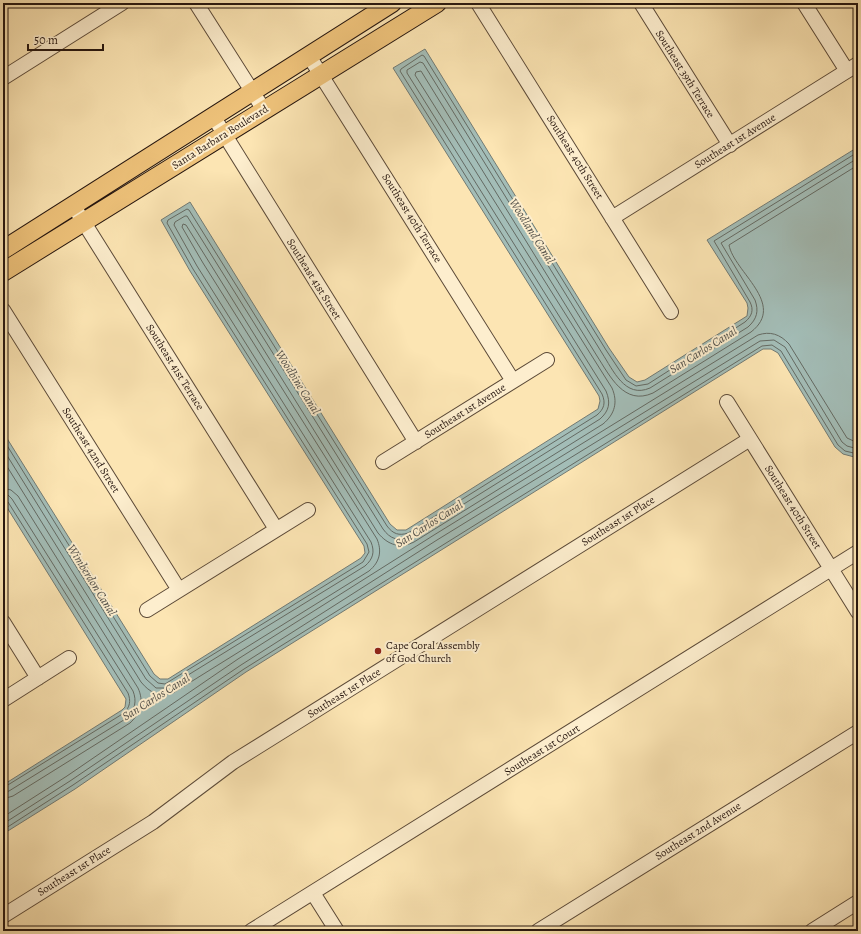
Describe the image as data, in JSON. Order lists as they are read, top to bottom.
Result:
{
  "streets": {
    "main road": ["Santa Barbara Boulevard"],
    "street": [
      "Southeast 39th Terrace",
      "Southeast 1st Avenue",
      "Southeast 40th Street",
      "Southeast 40th Terrace",
      "Southeast 41st Street",
      "Southeast 41st Terrace",
      "Southeast 42nd Street",
      "Southeast 1st Place",
      "Southeast 1st Court",
      "Southeast 2nd Avenue"
    ]
  },
  "crossings": [
    ["Southeast 39th Terrace", "Southeast 1st Avenue"],
    ["Santa Barbara Boulevard", "Southeast 40th Terrace"],
    ["Santa Barbara Boulevard", "Southeast 41st Street"],
    ["Santa Barbara Boulevard", "Southeast 41st Terrace"],
    ["Southeast 1st Avenue", "Southeast 40th Street"],
    ["Southeast 1st Avenue", "Southeast 40th Terrace"],
    ["Southeast 1st Avenue", "Southeast 41st Street"],
    ["Southeast 40th Street", "Southeast 1st Place"],
    ["Southeast 40th Street", "Southeast 1st Court"]
  ],
  "water": [
    "Woodland Canal",
    "San Carlos Canal",
    "Woodbine Canal",
    "Wimberdon Canal"
  ],
  "places": ["Cape Coral Assembly of God Church"],
  "scale_bar": "50 m"
}
